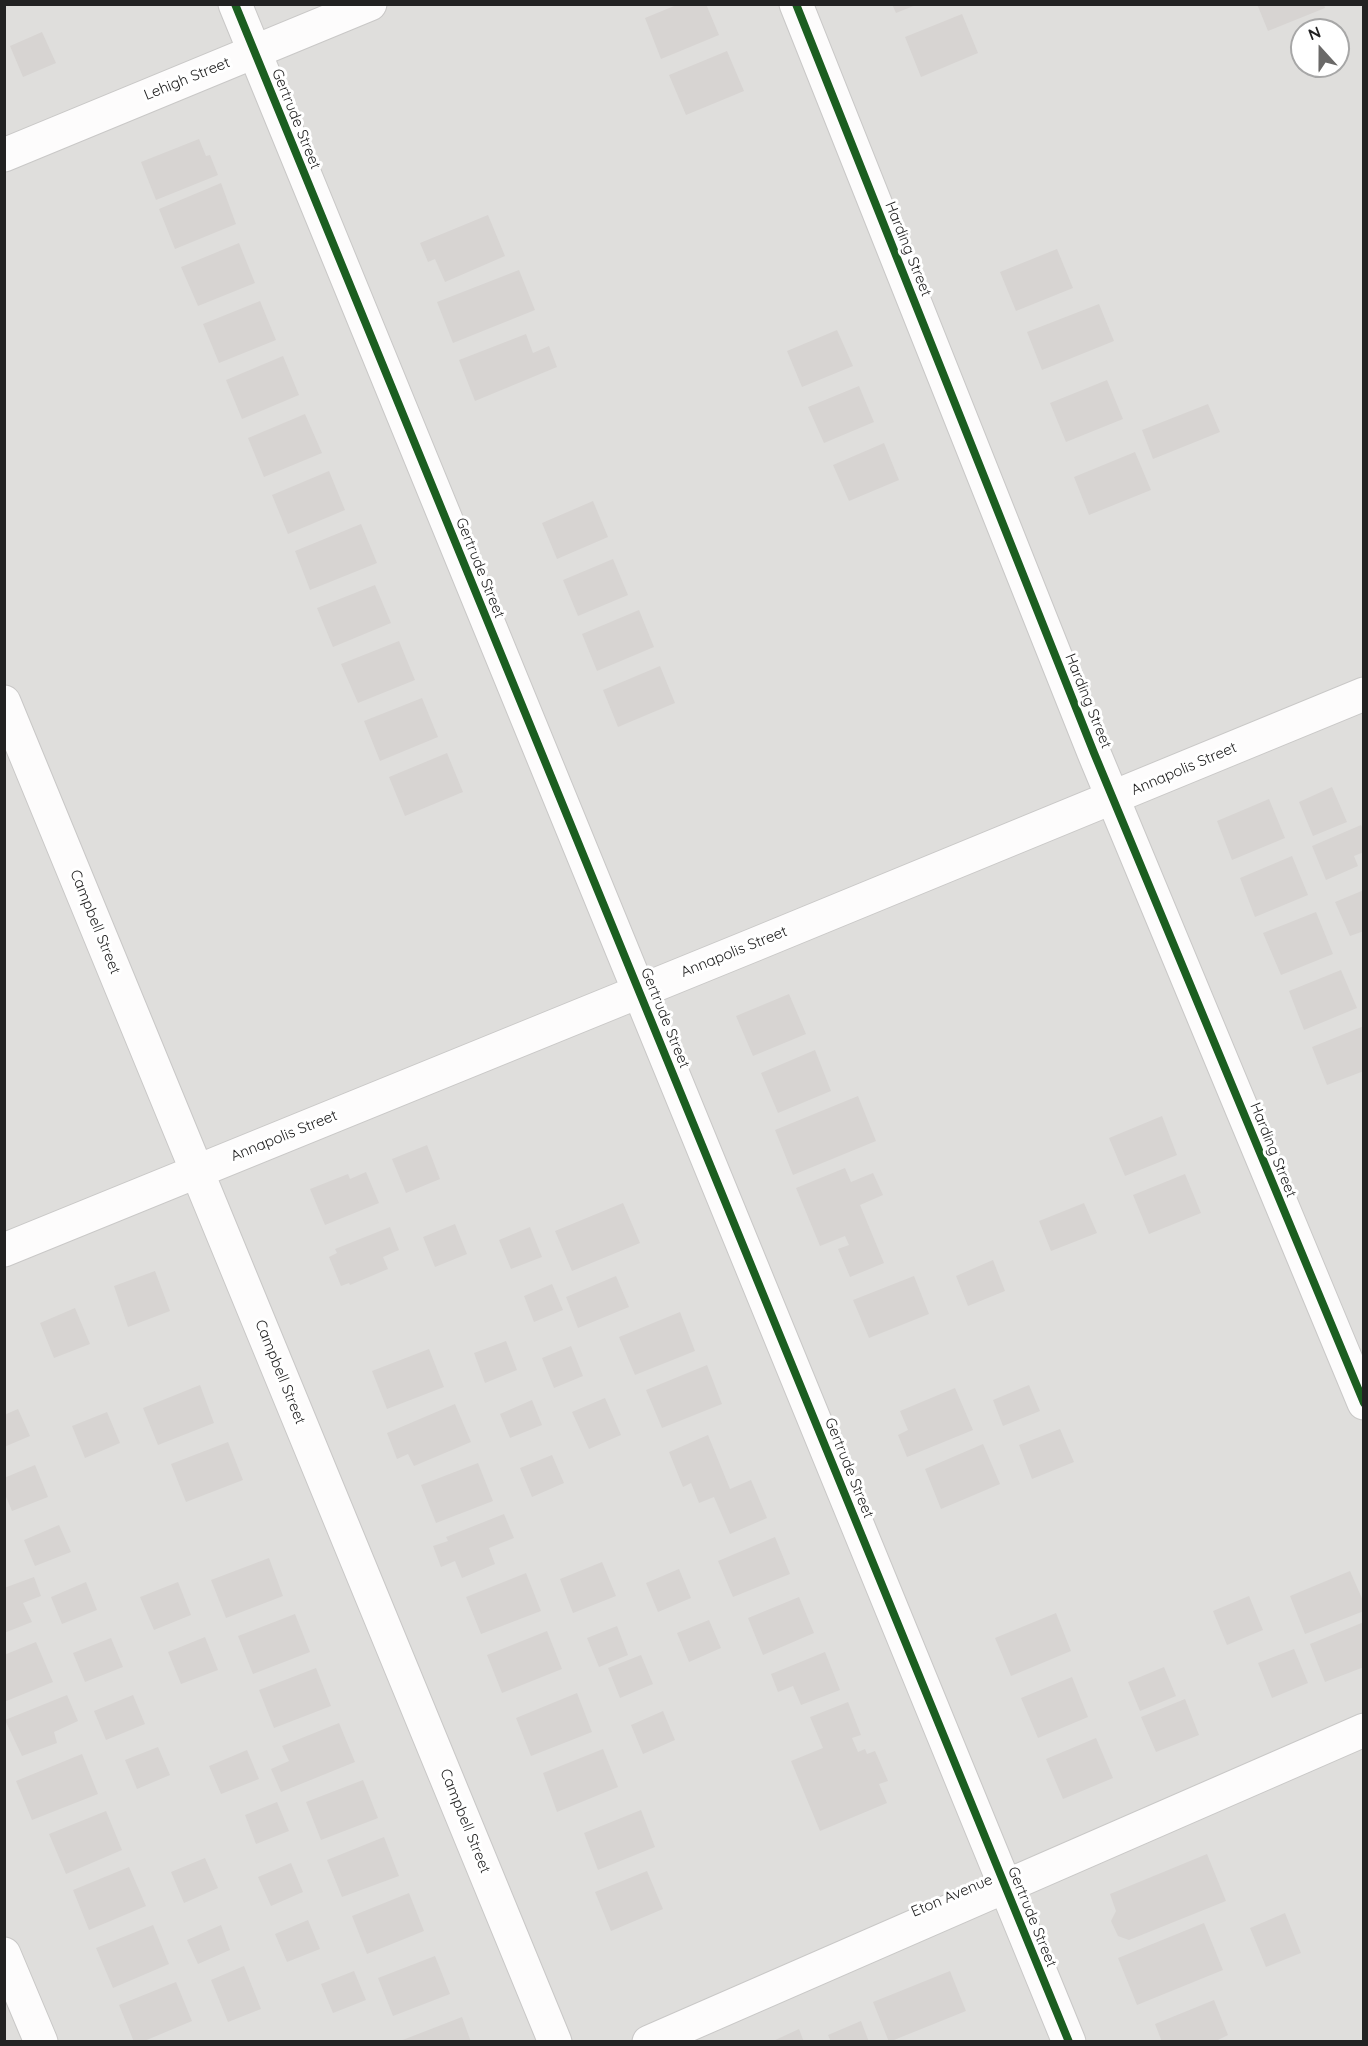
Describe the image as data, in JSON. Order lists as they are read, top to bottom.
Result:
{
  "streets": {
    "street": [
      "Lehigh Street",
      "Gertrude Street",
      "Harding Street",
      "Annapolis Street",
      "Campbell Street",
      "Eton Avenue"
    ]
  },
  "crossings": [
    ["Lehigh Street", "Gertrude Street"],
    ["Gertrude Street", "Annapolis Street"],
    ["Gertrude Street", "Eton Avenue"],
    ["Harding Street", "Annapolis Street"],
    ["Annapolis Street", "Campbell Street"]
  ],
  "north": "top"
}
